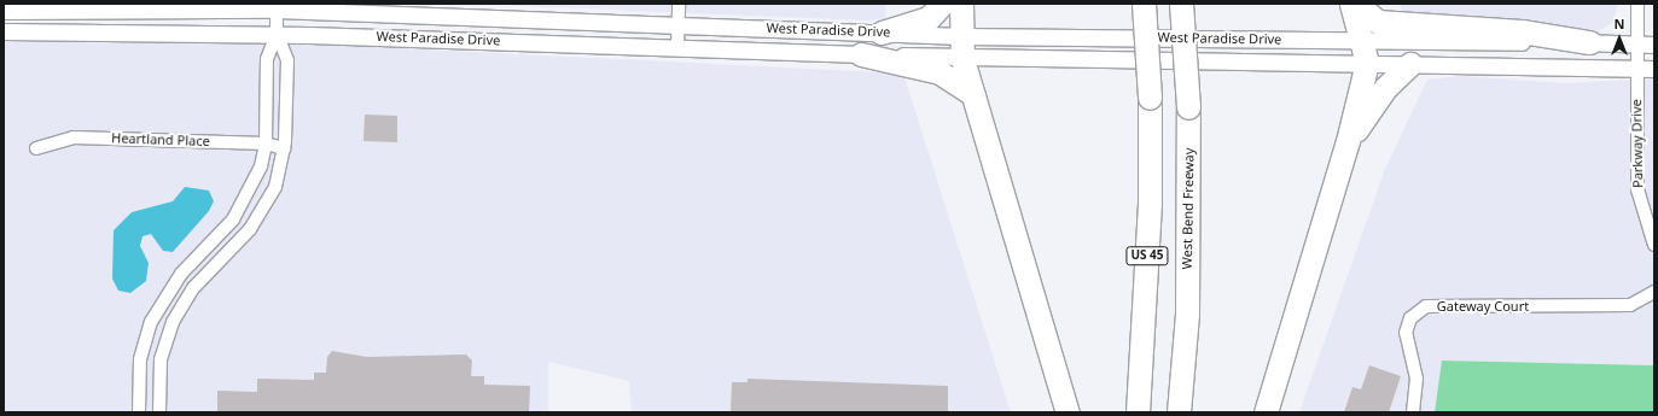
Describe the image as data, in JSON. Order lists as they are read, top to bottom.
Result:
{
  "streets": {
    "highway": ["West Bend Freeway", "US 45"],
    "street": [
      "West Paradise Drive",
      "Heartland Place",
      "Parkway Drive",
      "Gateway Court"
    ]
  },
  "crossings": [
    ["West Paradise Drive", "Parkway Drive"]
  ],
  "north": "top"
}
